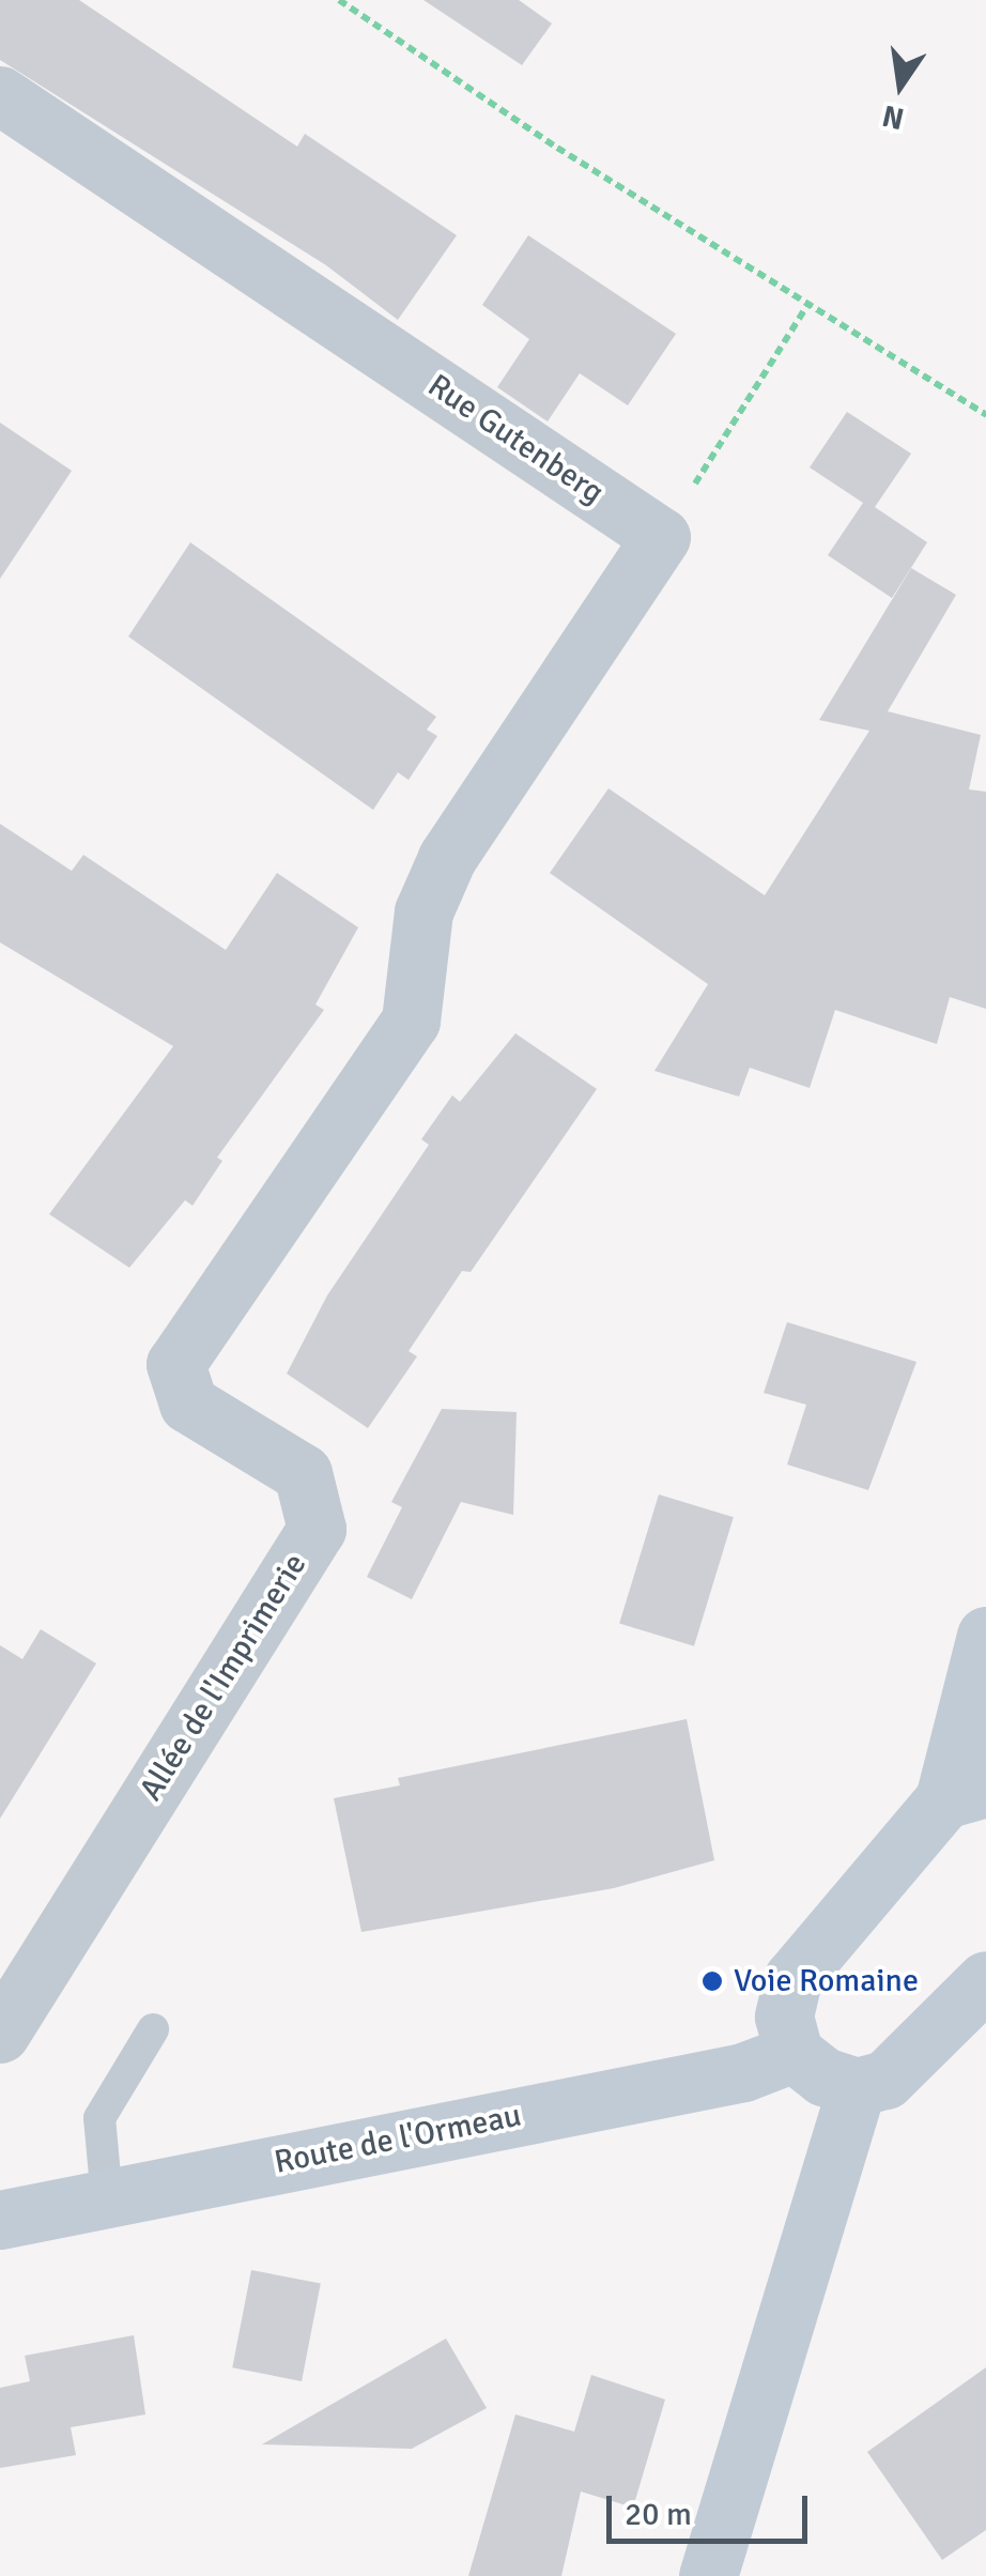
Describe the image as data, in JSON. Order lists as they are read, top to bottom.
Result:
{
  "streets": {
    "street": ["Rue Gutenberg", "Allée de l'Imprimerie", "Route de l'Ormeau"]
  },
  "crossings": [
    ["Rue Gutenberg", "Allée de l'Imprimerie"]
  ],
  "places": ["Voie Romaine"],
  "scale_bar": "20 m",
  "north": "bottom"
}
